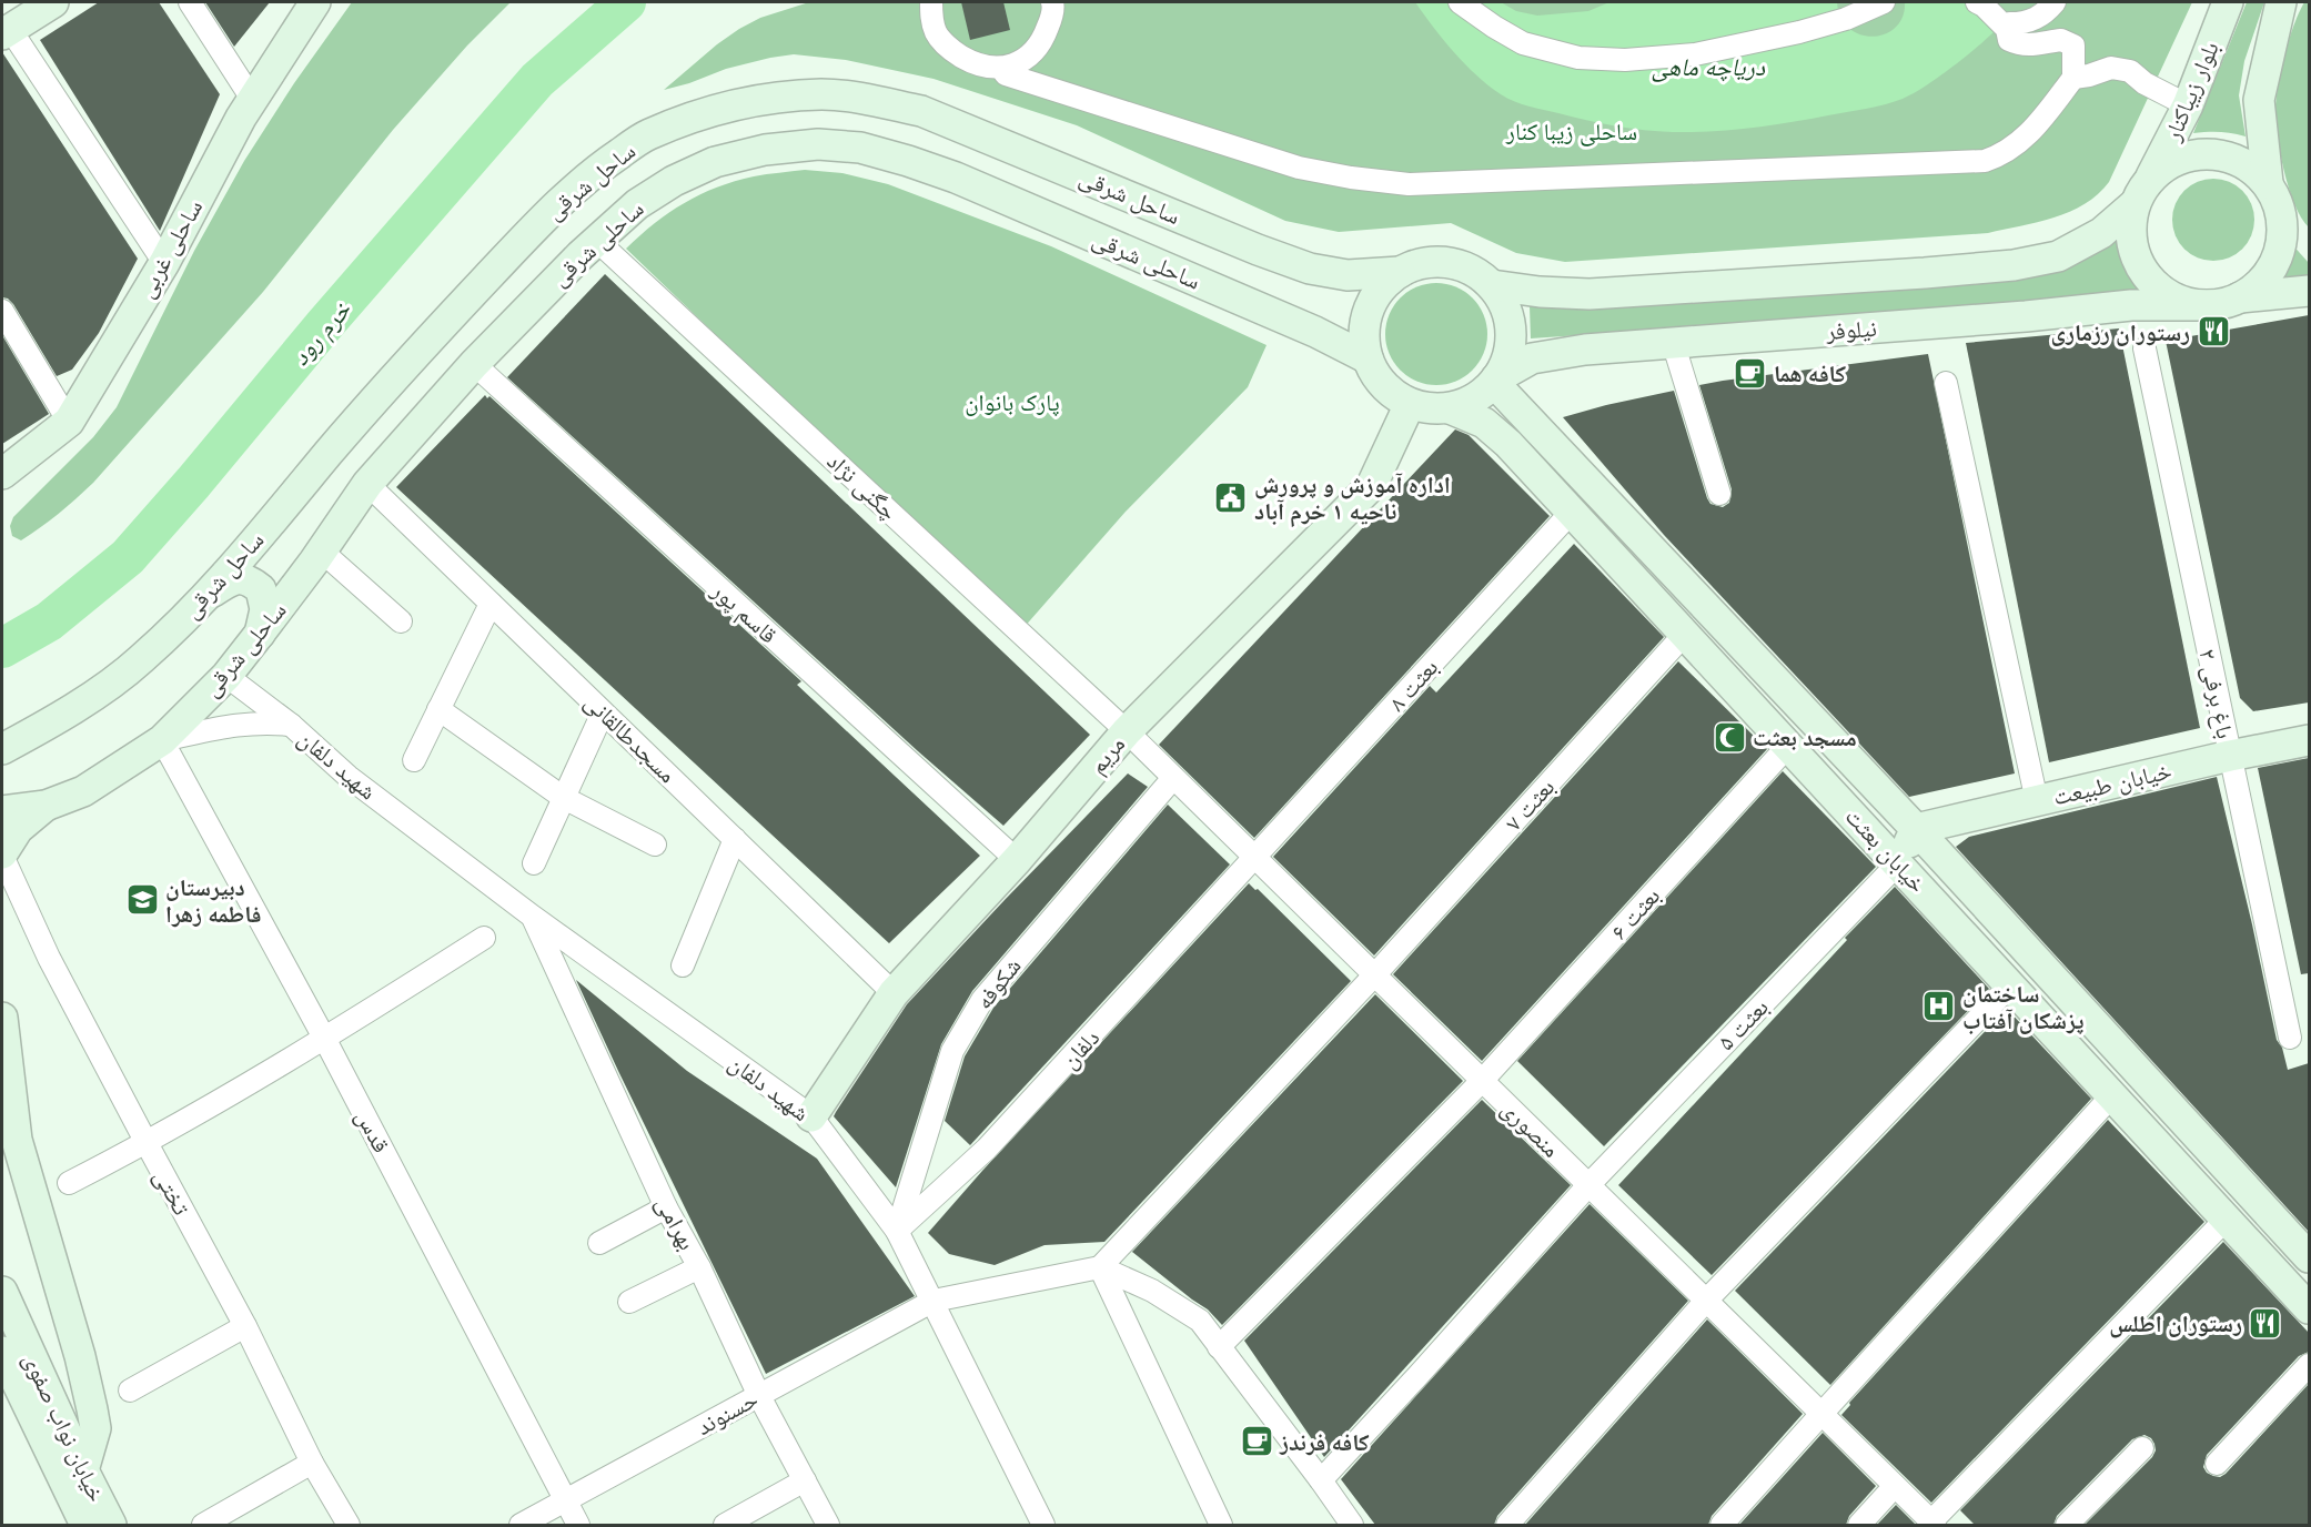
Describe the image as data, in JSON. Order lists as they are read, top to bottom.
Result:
{
  "streets": {
    "main road": [
      "بلوار زیباکنار",
      "ساحل شرقی",
      "ساحلی شرقی",
      "ساحلی غربی",
      "نیلوفر",
      "مریم",
      "خیابان طبیعت",
      "خیابان بعثت",
      "خیابان نواب صفوی"
    ],
    "street": [
      "چگنی نژاد",
      "قاسم پور",
      "بعثت ۸",
      "باغ برفی ۲",
      "مسجدطالقانی",
      "شهید دلفان",
      "بعثت ۷",
      "بعثت ۶",
      "شکوفه",
      "بعثت ۵",
      "دلفان",
      "منصوری",
      "قدس",
      "تختی",
      "بهرامی",
      "حسنوند"
    ]
  },
  "crossings": [
    ["بلوار زیباکنار", "نیلوفر"],
    ["ساحل شرقی", "ساحلی شرقی"],
    ["ساحل شرقی", "نیلوفر"],
    ["ساحل شرقی", "مریم"],
    ["ساحل شرقی", "خیابان بعثت"],
    ["ساحلی شرقی", "نیلوفر"],
    ["ساحلی شرقی", "چگنی نژاد"],
    ["ساحلی شرقی", "قاسم پور"],
    ["ساحلی شرقی", "مسجدطالقانی"],
    ["ساحلی شرقی", "مریم"],
    ["ساحلی شرقی", "شهید دلفان"],
    ["ساحلی شرقی", "خیابان بعثت"],
    ["ساحلی شرقی", "قدس"],
    ["نیلوفر", "مریم"],
    ["نیلوفر", "خیابان بعثت"],
    ["چگنی نژاد", "مریم"],
    ["چگنی نژاد", "منصوری"],
    ["قاسم پور", "مریم"],
    ["بعثت ۸", "خیابان بعثت"],
    ["بعثت ۸", "دلفان"],
    ["بعثت ۸", "منصوری"],
    ["باغ برفی ۲", "خیابان طبیعت"],
    ["مسجدطالقانی", "مریم"],
    ["مریم", "شهید دلفان"],
    ["مریم", "خیابان بعثت"],
    ["مریم", "منصوری"],
    ["شهید دلفان", "شکوفه"],
    ["شهید دلفان", "دلفان"],
    ["شهید دلفان", "قدس"],
    ["شهید دلفان", "بهرامی"],
    ["شهید دلفان", "حسنوند"],
    ["خیابان طبیعت", "خیابان بعثت"],
    ["بعثت ۷", "خیابان بعثت"],
    ["بعثت ۷", "منصوری"],
    ["خیابان بعثت", "بعثت ۶"],
    ["خیابان بعثت", "بعثت ۵"],
    ["بعثت ۶", "منصوری"],
    ["شکوفه", "دلفان"],
    ["شکوفه", "منصوری"],
    ["بعثت ۵", "منصوری"],
    ["دلفان", "منصوری"],
    ["قدس", "حسنوند"],
    ["بهرامی", "حسنوند"]
  ],
  "water": ["دریاچه ماهی", "خرم رود"],
  "parks": ["ساحلی زیبا کنار", "پارک بانوان"],
  "places": {
    "restaurant": ["رستوران رزماری", "رستوران اطلس"],
    "cafe": ["کافه هما", "کافه فرندز"],
    "public building": ["اداره آموزش و پرورش ناحیه ۱ خرم آباد"],
    "mosque": ["مسجد بعثت"],
    "school or university": ["دبیرستان فاطمه زهرا"],
    "hospital": ["ساختمان پزشکان آفتاب"]
  }
}
